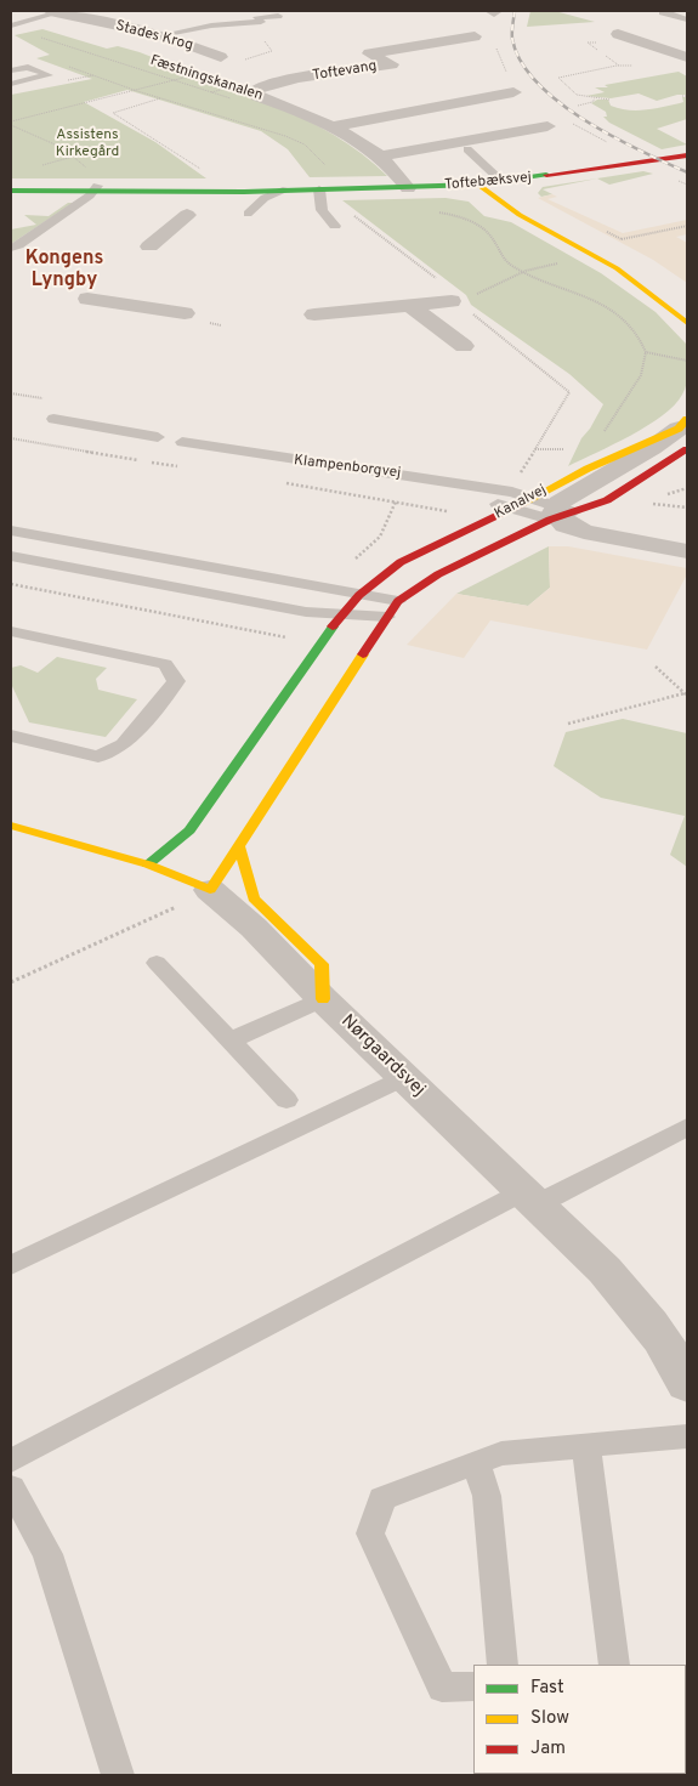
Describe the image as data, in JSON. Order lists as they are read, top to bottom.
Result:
{
  "streets": {
    "street": [
      "Stades Krog",
      "Toftevang",
      "Toftebæksvej",
      "Kanalvej",
      "Nørgaardsvej"
    ],
    "lane": ["Klampenborgvej"],
    "path": ["Fæstningskanalen"]
  },
  "crossings": [
    ["Toftevang", "Toftebæksvej"],
    ["Klampenborgvej", "Kanalvej"],
    ["Kanalvej", "Nørgaardsvej"]
  ],
  "districts": ["Kongens Lyngby"],
  "parks": ["Assistens Kirkegård"],
  "legend": ["Fast", "Slow", "Jam"]
}
